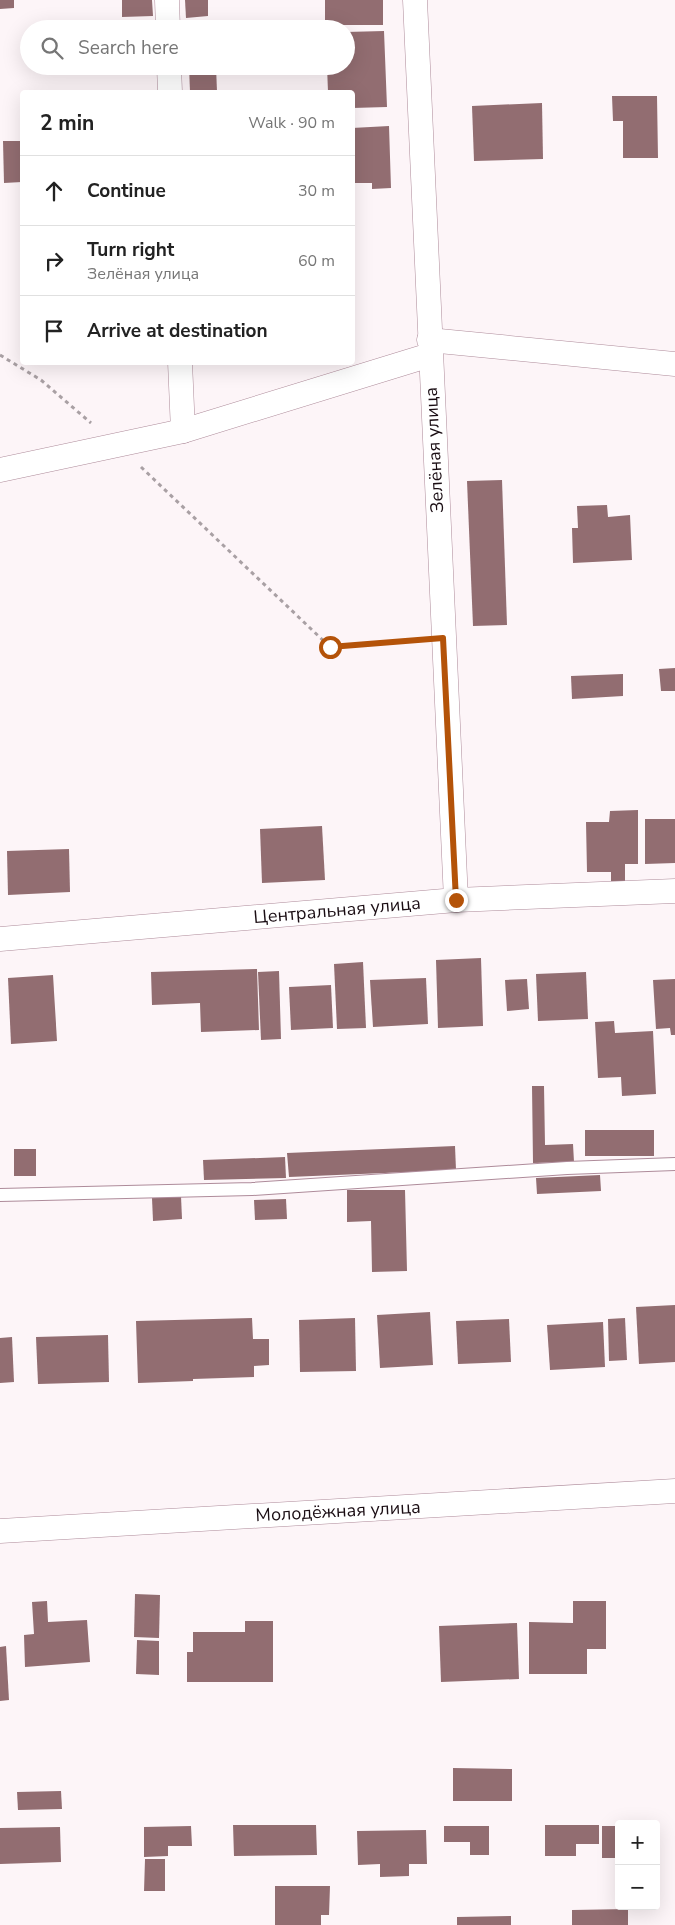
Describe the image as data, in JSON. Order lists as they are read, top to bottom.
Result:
{
  "streets": {
    "street": ["Зелёная улица", "Центральная улица", "Молодёжная улица"]
  },
  "crossings": [
    ["Зелёная улица", "Центральная улица"]
  ],
  "page": {
    "search": "Search here",
    "heading": ["2 min", "Walk · 90 m"],
    "list": [
      ["Continue", "30 m"],
      ["Turn right", "Зелёная улица", "60 m"],
      "Arrive at destination"
    ],
    "map_buttons": ["+", "−"]
  }
}
